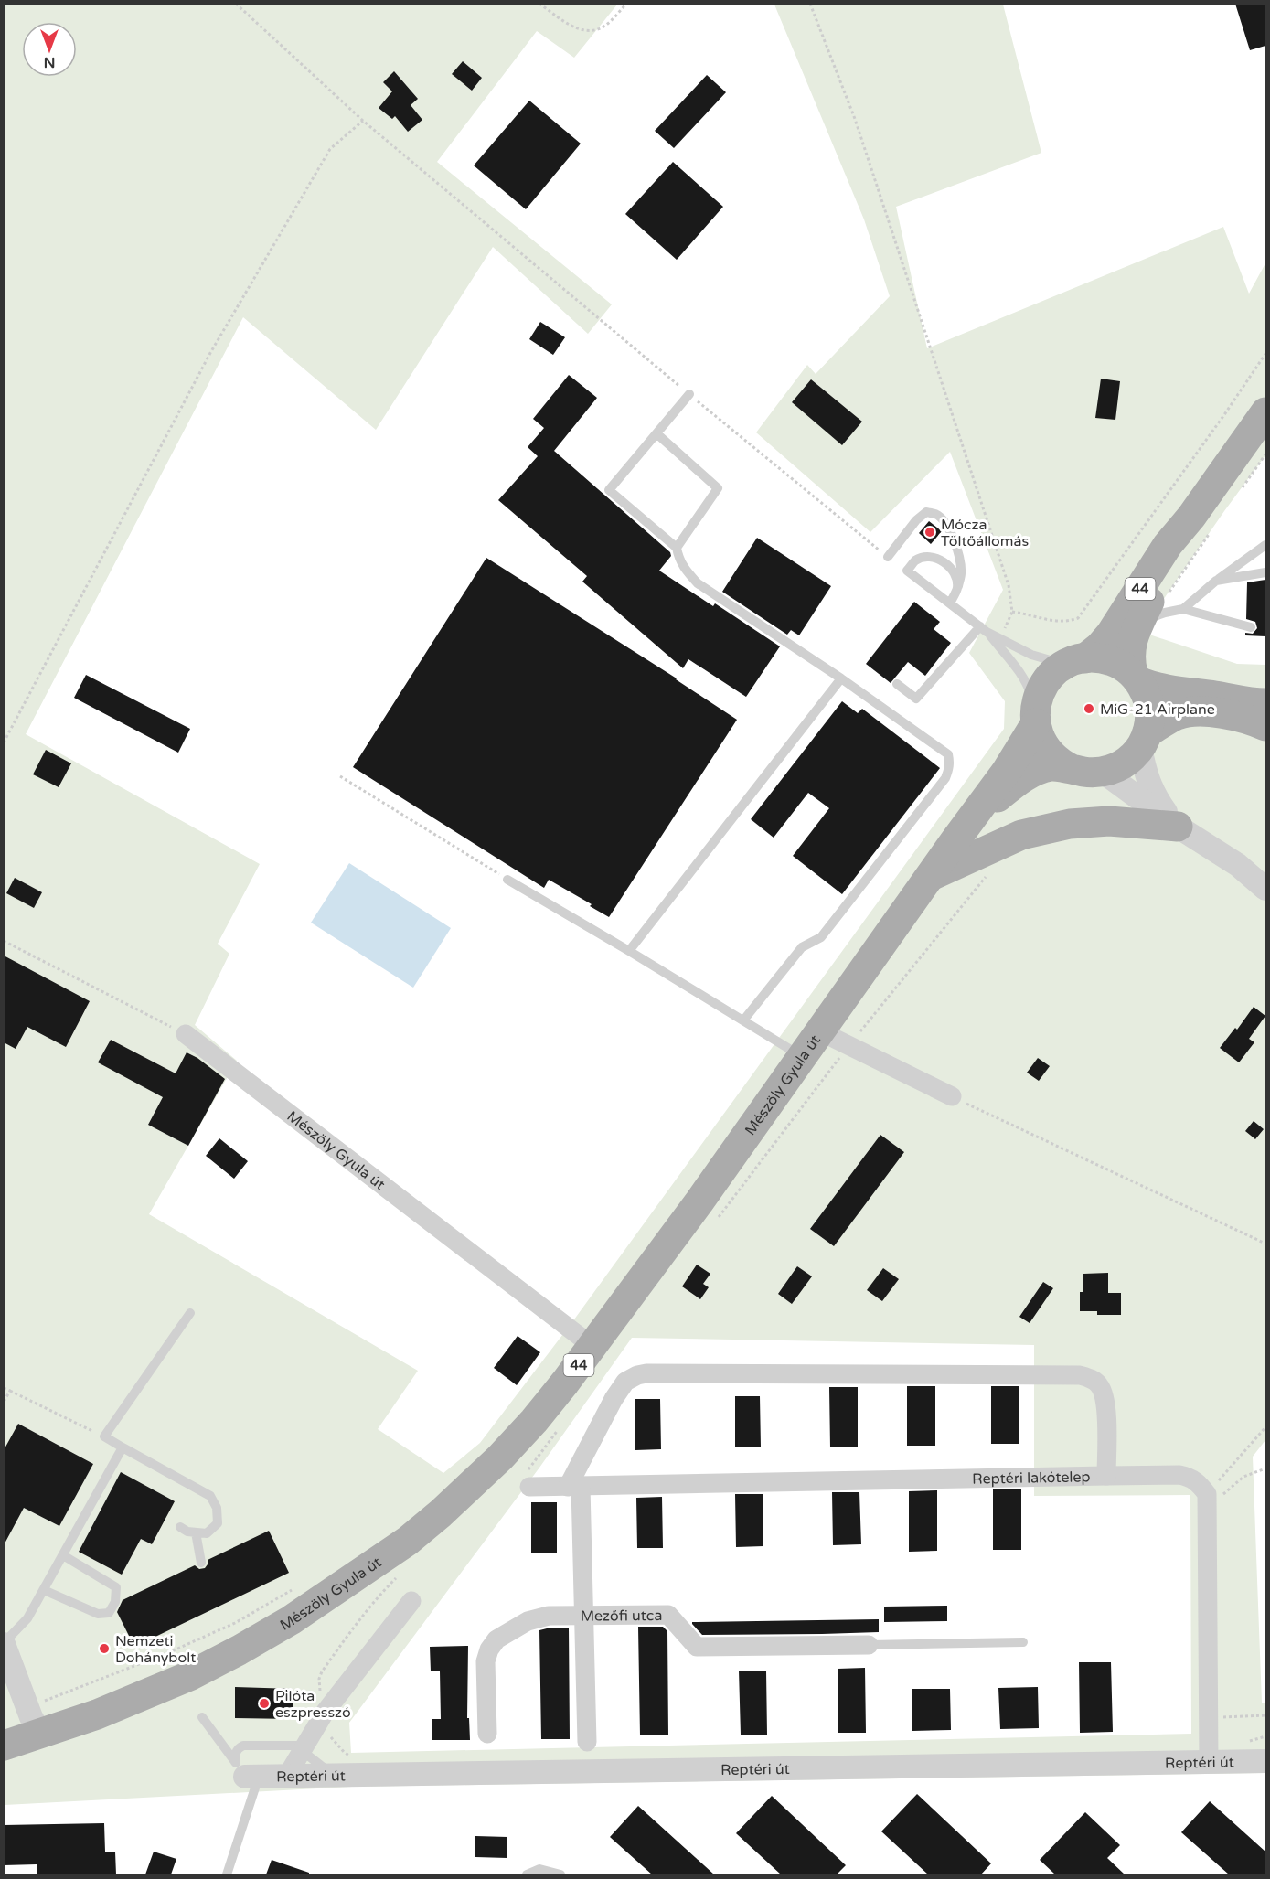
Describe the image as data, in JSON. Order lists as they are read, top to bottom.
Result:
{
  "streets": {
    "main road": ["44", "Mészöly Gyula út"],
    "street": ["Reptéri lakótelep", "Mezőfi utca", "Reptéri út"]
  },
  "places": [
    "Mócza Töltőállomás",
    "MiG-21 Airplane",
    "Nemzeti Dohánybolt",
    "Pilóta eszpresszó"
  ],
  "north": "bottom"
}
